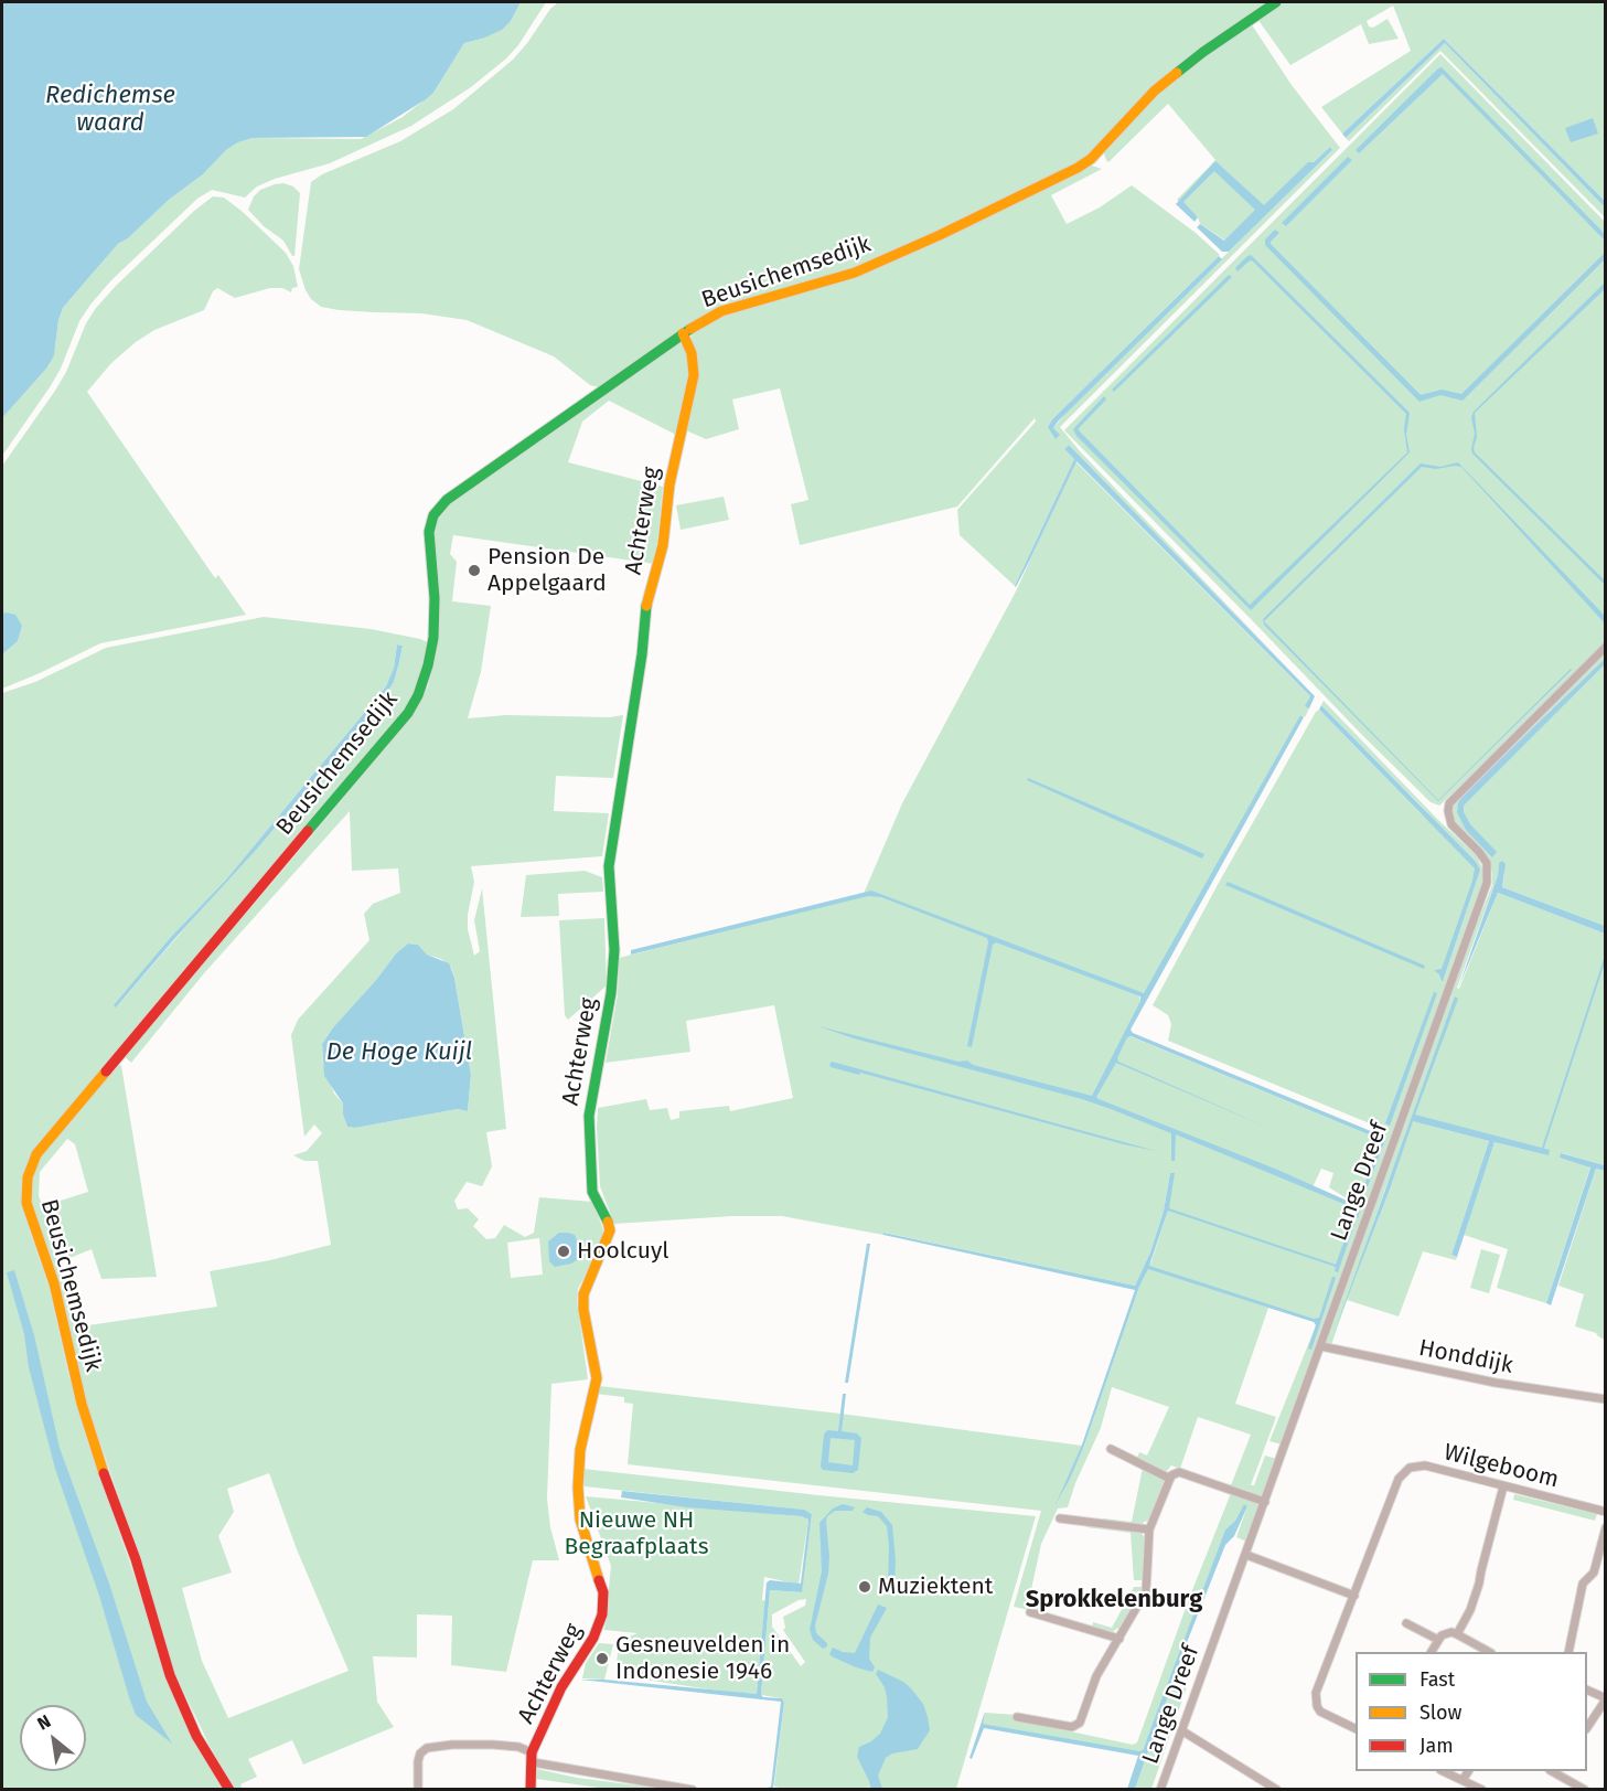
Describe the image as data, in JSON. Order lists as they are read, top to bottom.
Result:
{
  "streets": {
    "street": [
      "Beusichemsedijk",
      "Achterweg",
      "Lange Dreef",
      "Honddijk",
      "Wilgeboom"
    ]
  },
  "crossings": [
    ["Beusichemsedijk", "Achterweg"],
    ["Lange Dreef", "Honddijk"]
  ],
  "districts": ["Sprokkelenburg"],
  "water": ["Redichemse waard", "De Hoge Kuijl"],
  "parks": ["Nieuwe NH Begraafplaats"],
  "places": [
    "Pension De Appelgaard",
    "Hoolcuyl",
    "Muziektent",
    "Gesneuvelden in Indonesie 1946"
  ],
  "legend": ["Fast", "Slow", "Jam"],
  "north": "top left"
}
